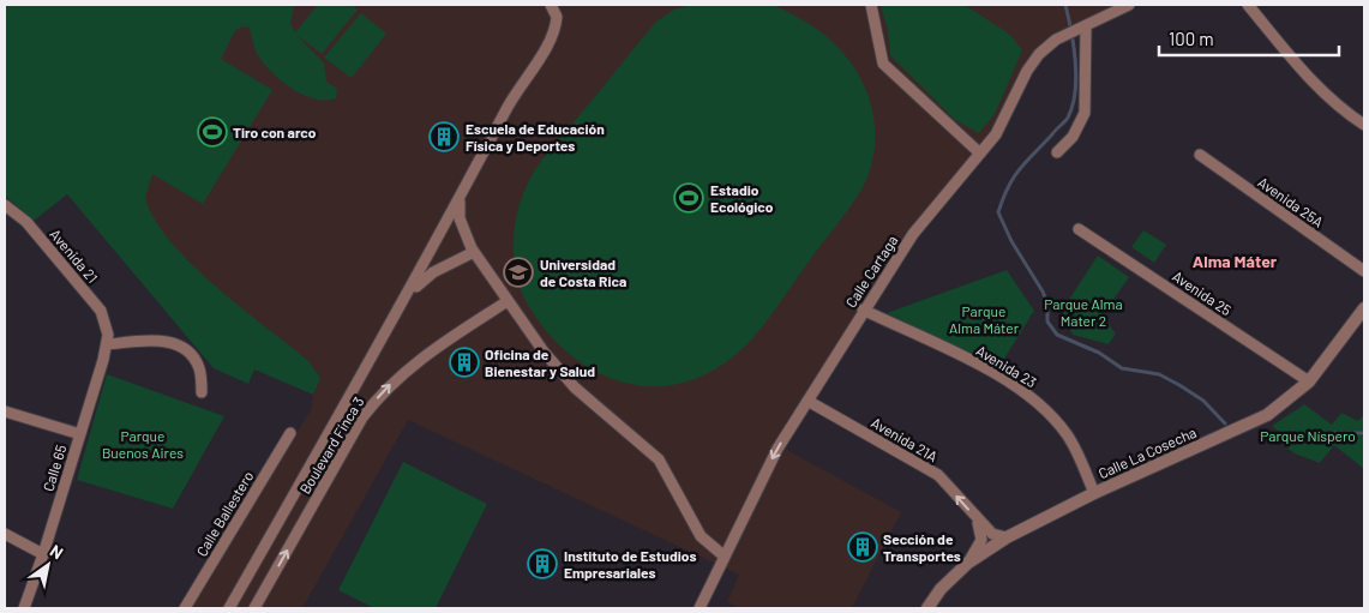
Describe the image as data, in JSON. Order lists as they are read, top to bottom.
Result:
{
  "streets": {
    "street": [
      "Avenida 25A",
      "Avenida 21",
      "Calle Cartaga",
      "Avenida 25",
      "Avenida 23",
      "Avenida 21A",
      "Boulevard Finca 3",
      "Calle La Cosecha",
      "Calle 65",
      "Calle Ballestero"
    ]
  },
  "crossings": [
    ["Avenida 21", "Calle 65"],
    ["Calle Cartaga", "Avenida 23"],
    ["Calle Cartaga", "Avenida 21A"],
    ["Avenida 25", "Calle La Cosecha"],
    ["Avenida 23", "Calle La Cosecha"],
    ["Avenida 21A", "Calle La Cosecha"]
  ],
  "one_way": ["Avenida 21A"],
  "districts": ["Alma Máter"],
  "parks": [
    "Parque Alma Mater 2",
    "Parque Alma Máter",
    "Parque Buenos Aires",
    "Parque Níspero"
  ],
  "places": {
    "sports": ["Tiro con arco", "Estadio Ecológico"],
    "building": [
      "Escuela de Educación Física y Deportes",
      "Oficina de Bienestar y Salud",
      "Sección de Transportes",
      "Instituto de Estudios Empresariales"
    ],
    "school or university": ["Universidad de Costa Rica"]
  },
  "scale_bar": "100 m",
  "north": "top right"
}
